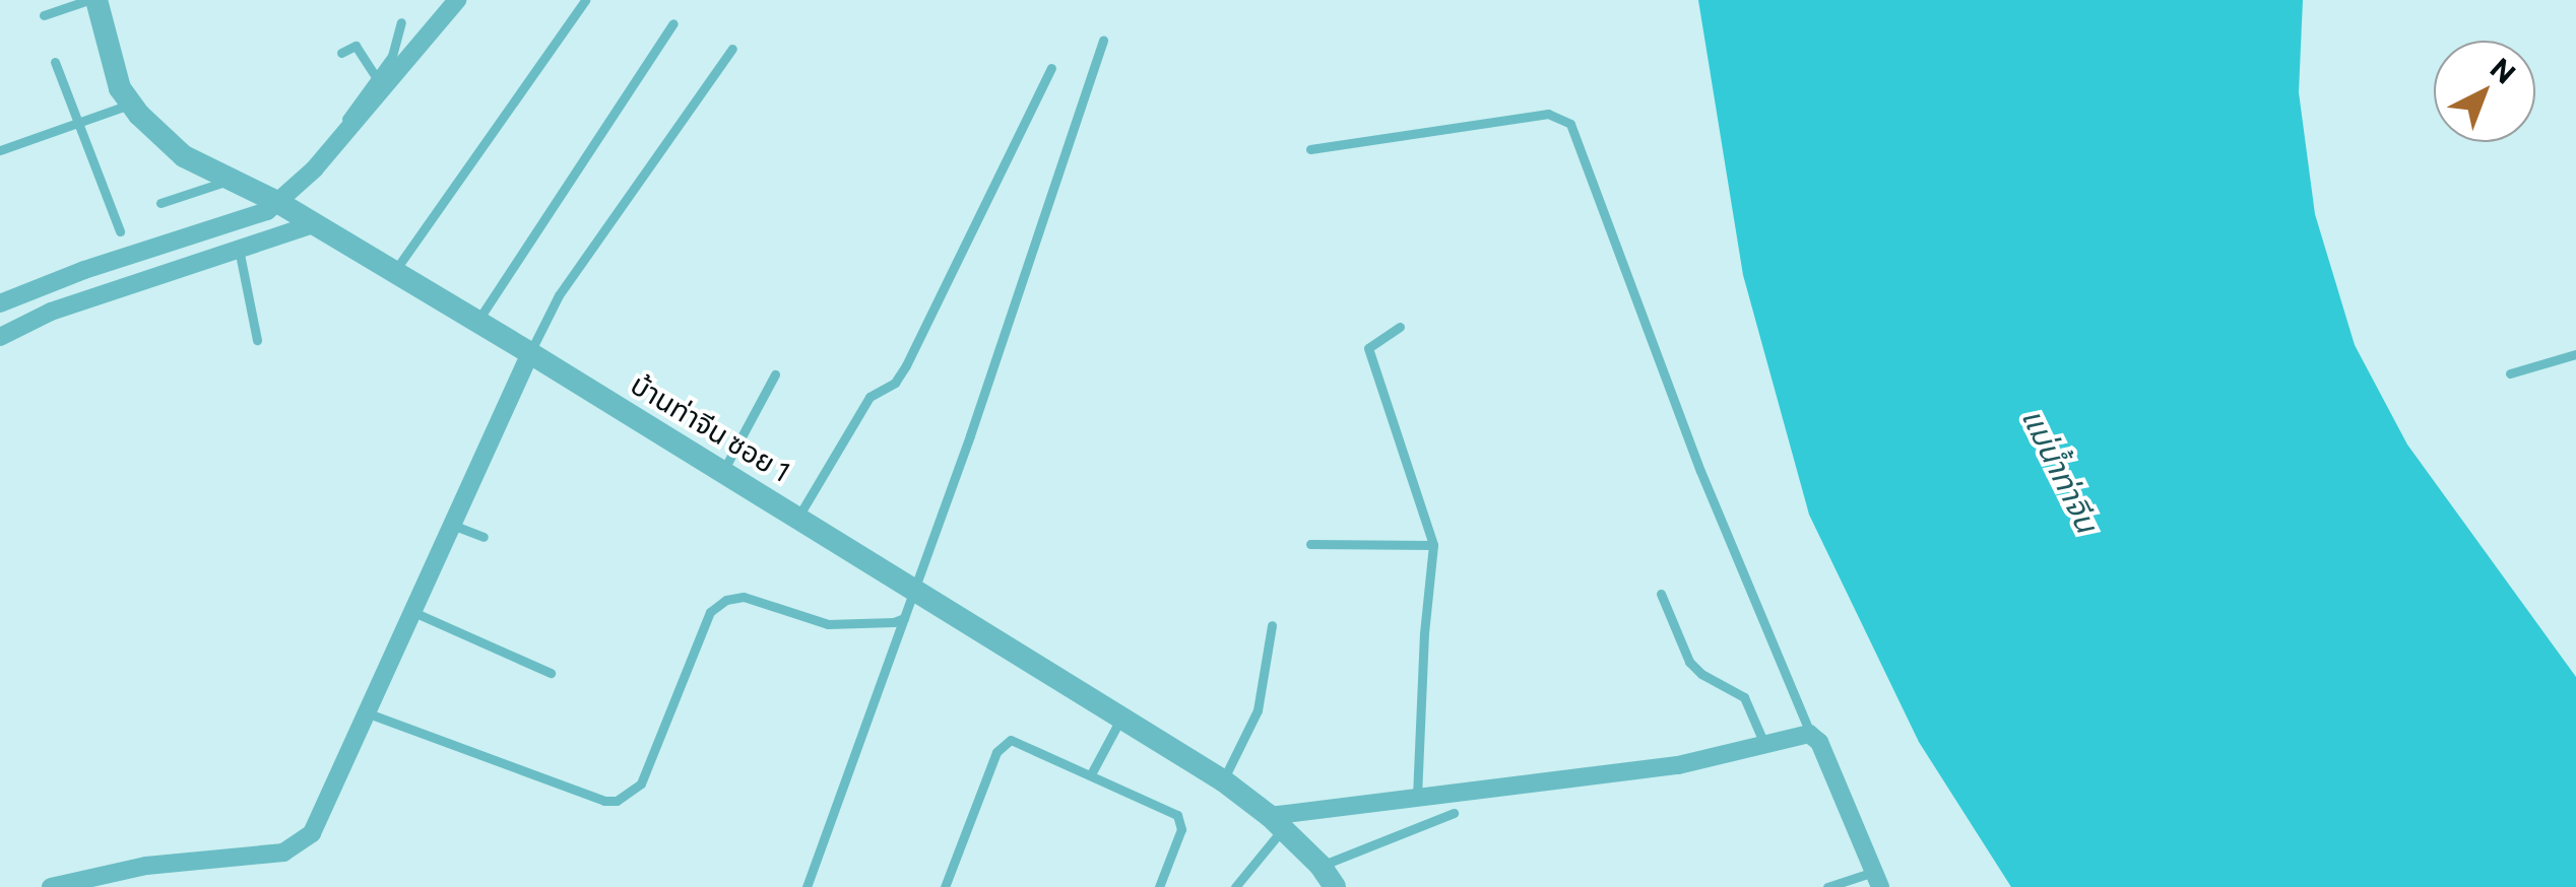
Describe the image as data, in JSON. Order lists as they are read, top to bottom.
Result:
{
  "streets": {
    "street": ["บ้านท่าจีน ซอย 1"]
  },
  "water": ["แม่น้ำท่าจีน"],
  "north": "top right"
}
